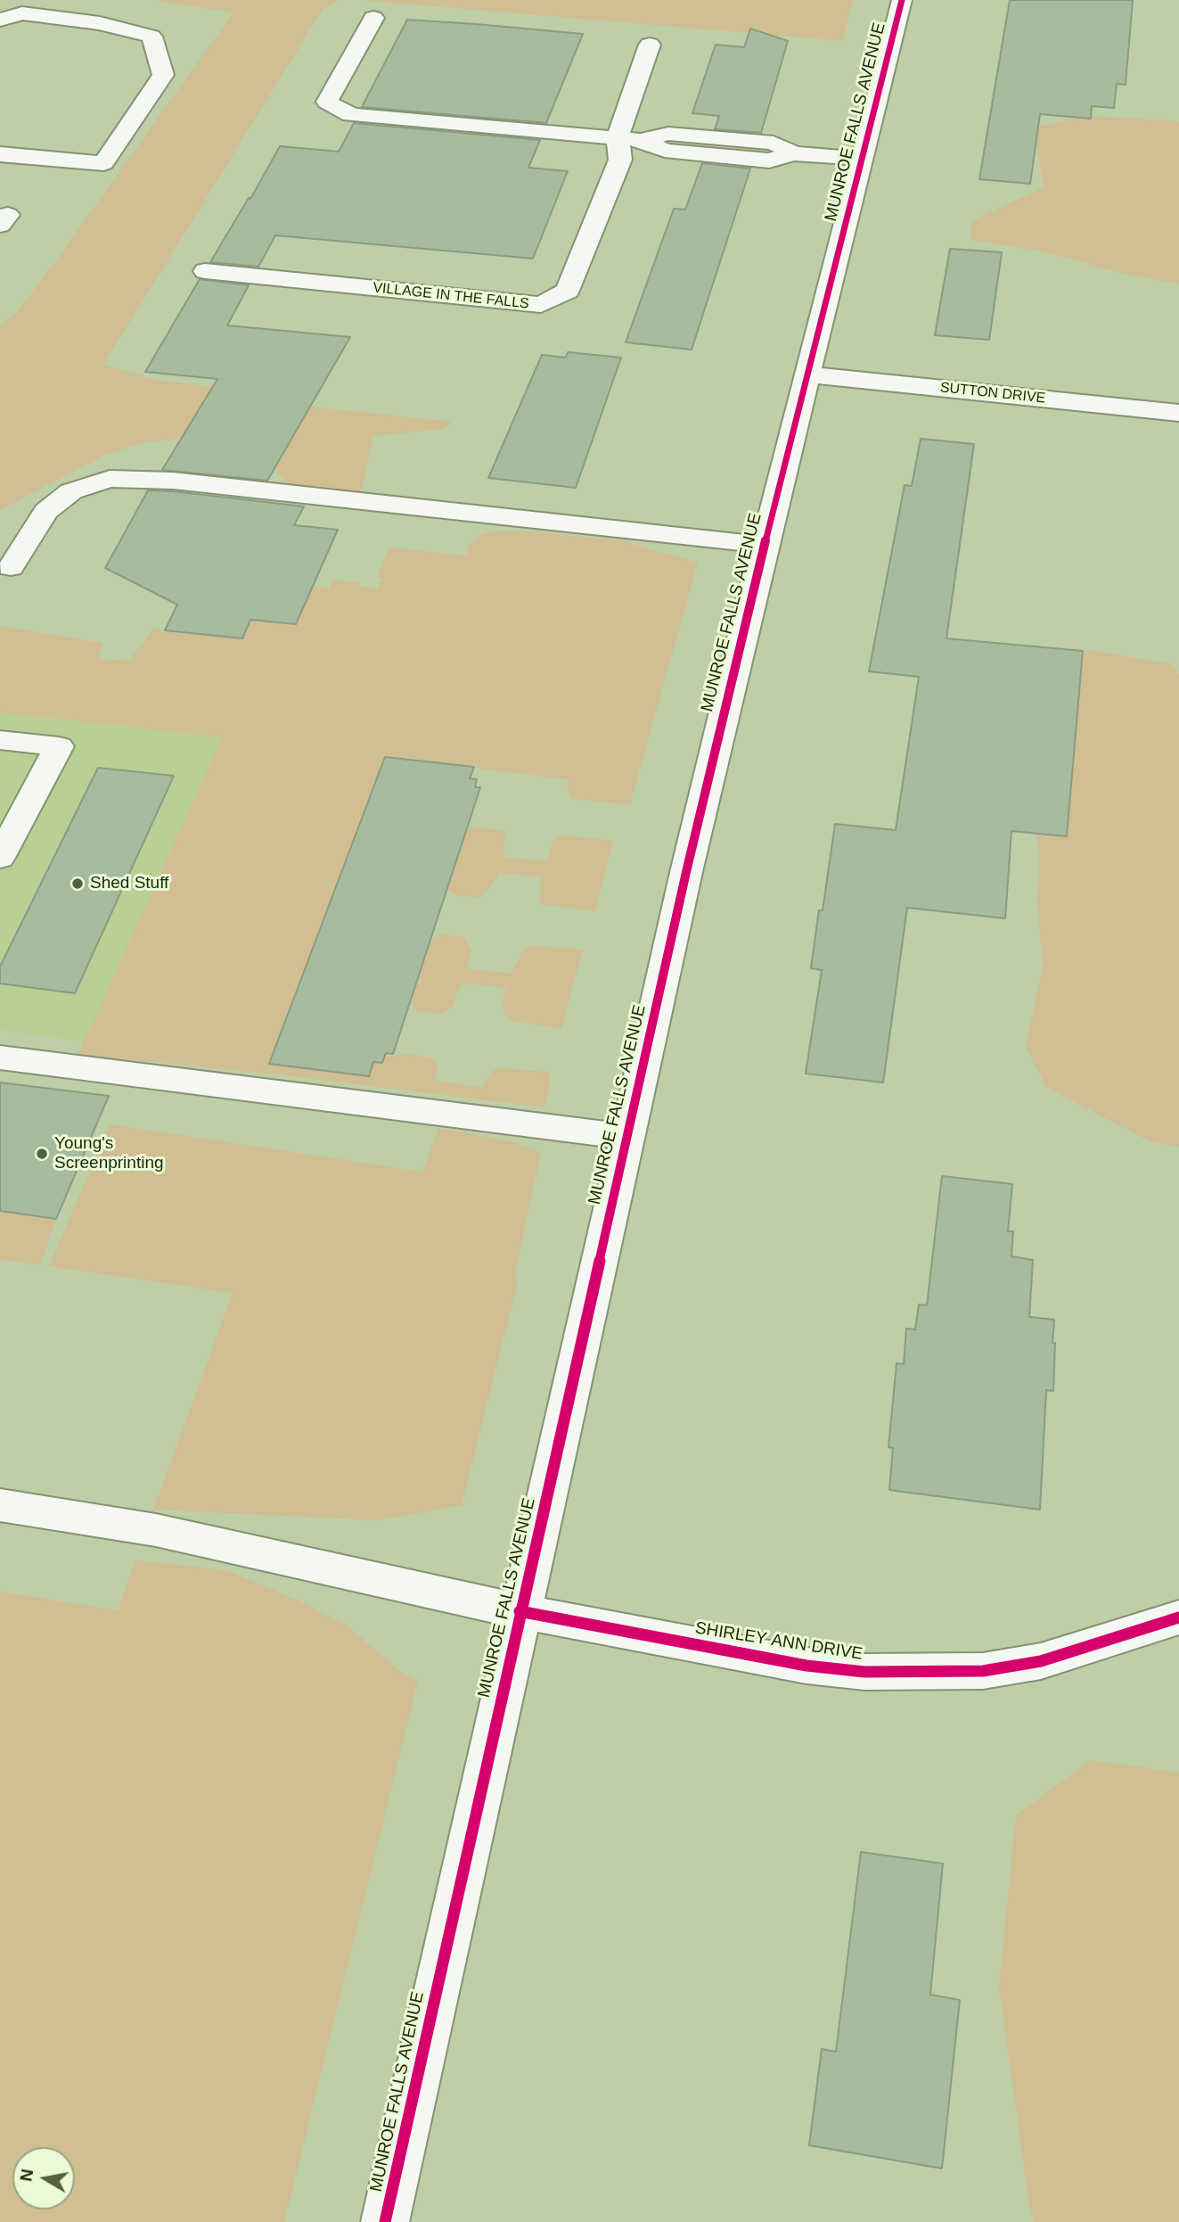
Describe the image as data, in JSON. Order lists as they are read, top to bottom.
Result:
{
  "streets": {
    "street": [
      "MUNROE FALLS AVENUE",
      "VILLAGE IN THE FALLS",
      "SUTTON DRIVE",
      "SHIRLEY ANN DRIVE"
    ]
  },
  "crossings": [
    ["MUNROE FALLS AVENUE", "SUTTON DRIVE"],
    ["MUNROE FALLS AVENUE", "SHIRLEY ANN DRIVE"]
  ],
  "places": ["Shed Stuff", "Young's Screenprinting"],
  "north": "left"
}
